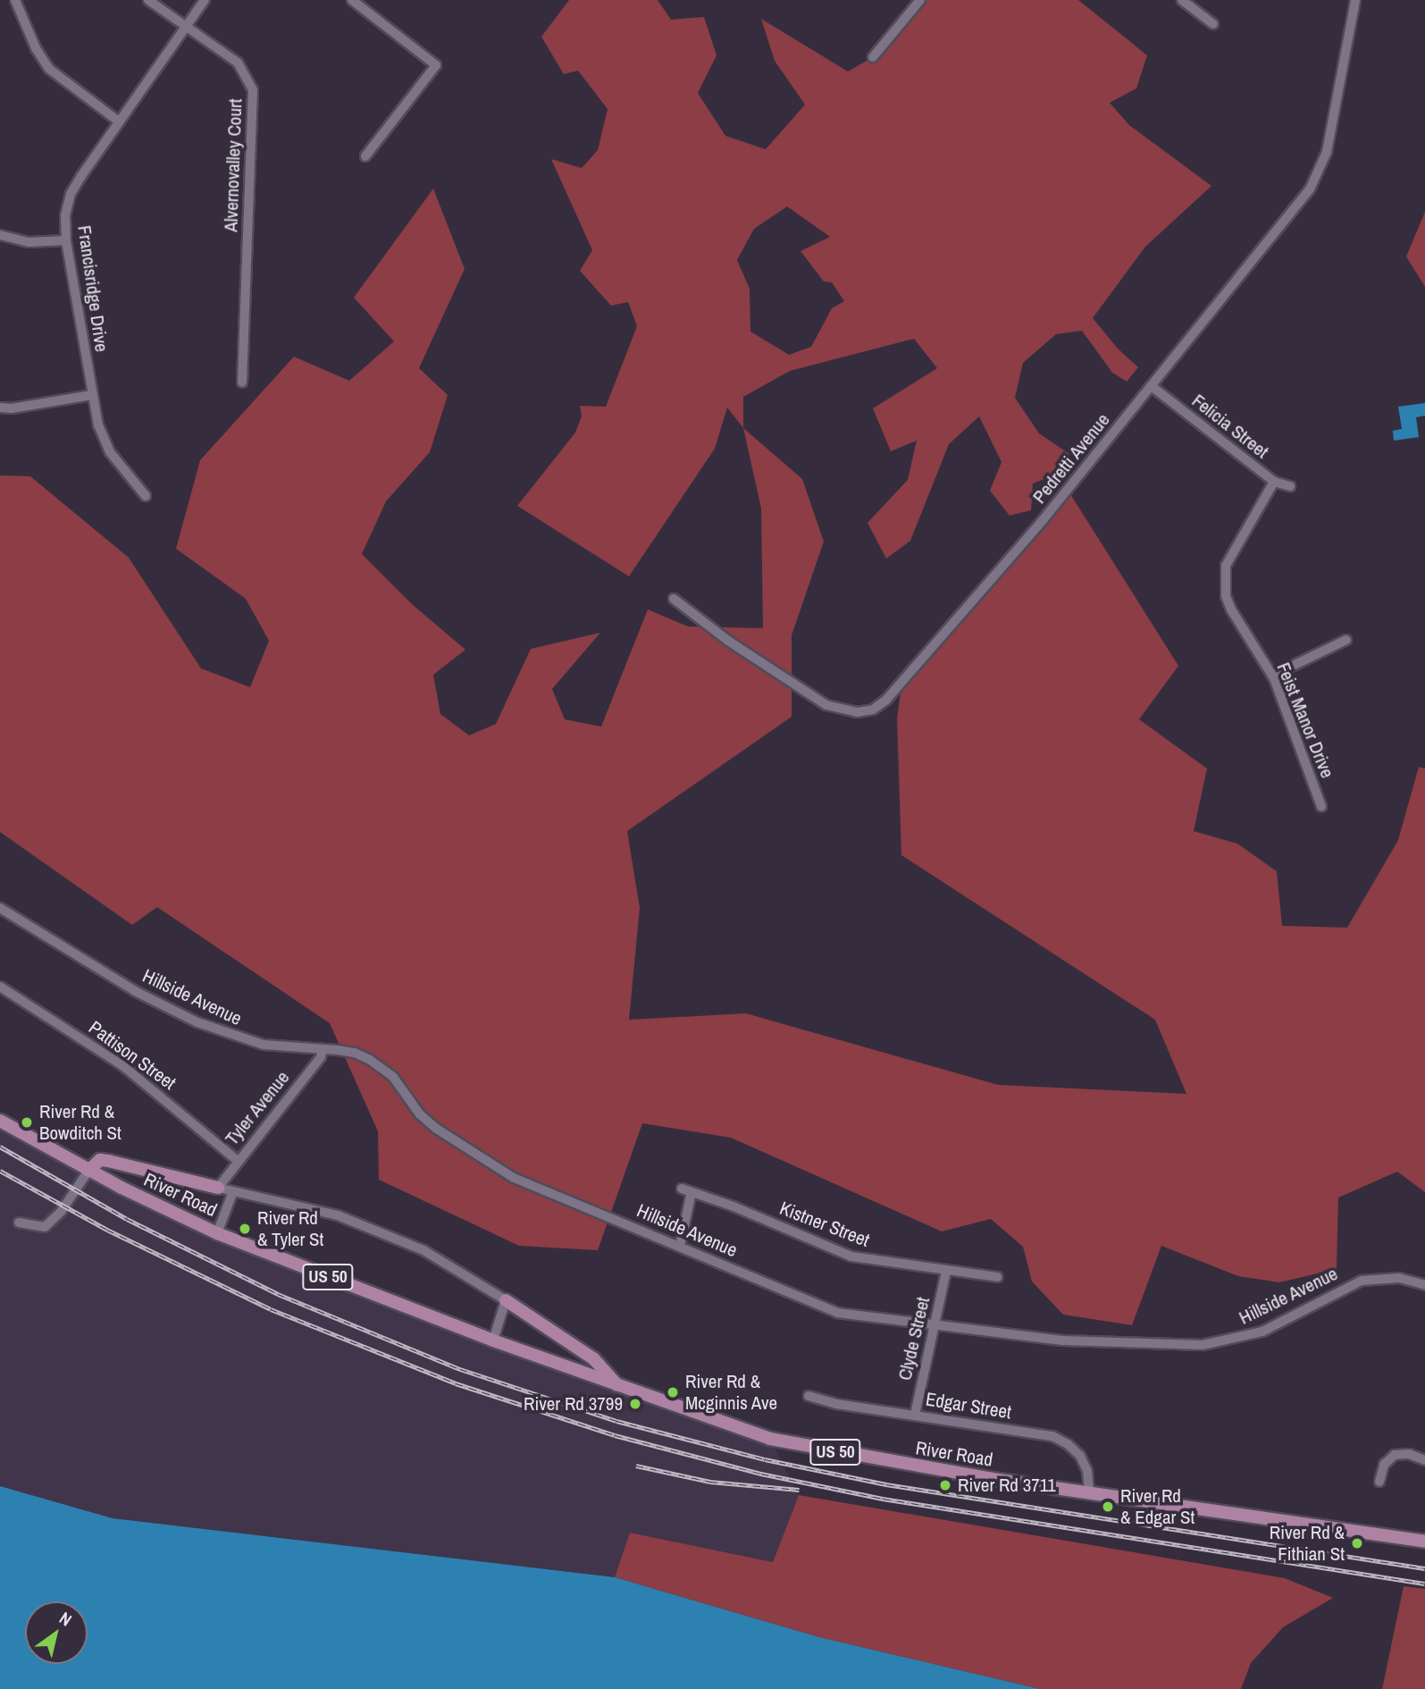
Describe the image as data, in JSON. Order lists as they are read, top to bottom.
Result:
{
  "streets": {
    "main road": ["River Road", "US 50"],
    "street": [
      "Alvernovalley Court",
      "Francisridge Drive",
      "Felicia Street",
      "Pedretti Avenue",
      "Feist Manor Drive",
      "Hillside Avenue",
      "Pattison Street",
      "Tyler Avenue",
      "Kistner Street",
      "Clyde Street",
      "Edgar Street"
    ]
  },
  "crossings": [
    ["Alvernovalley Court", "Francisridge Drive"],
    ["Felicia Street", "Pedretti Avenue"],
    ["Felicia Street", "Feist Manor Drive"],
    ["Hillside Avenue", "Tyler Avenue"],
    ["Hillside Avenue", "Kistner Street"],
    ["Hillside Avenue", "Clyde Street"],
    ["Pattison Street", "Tyler Avenue"],
    ["Tyler Avenue", "River Road"],
    ["River Road", "Edgar Street"],
    ["Kistner Street", "Clyde Street"],
    ["Clyde Street", "Edgar Street"]
  ],
  "places": [
    "River Rd & Bowditch St",
    "River Rd & Tyler St",
    "River Rd & Mcginnis Ave",
    "River Rd 3799",
    "River Rd 3711",
    "River Rd & Edgar St",
    "River Rd & Fithian St"
  ],
  "north": "top right"
}
